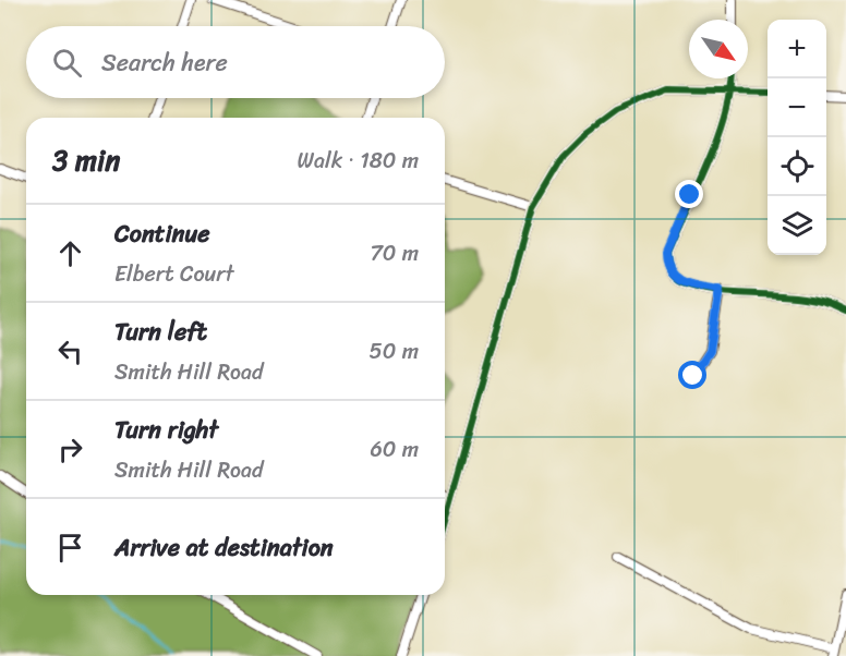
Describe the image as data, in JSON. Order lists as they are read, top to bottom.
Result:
{
  "north": "bottom right",
  "page": {
    "map_buttons": ["+", "−"],
    "search": "Search here",
    "heading": ["3 min", "Walk · 180 m"],
    "list": [
      ["Continue", "Elbert Court", "70 m"],
      ["Turn left", "Smith Hill Road", "50 m"],
      ["Turn right", "Smith Hill Road", "60 m"],
      "Arrive at destination"
    ]
  }
}
